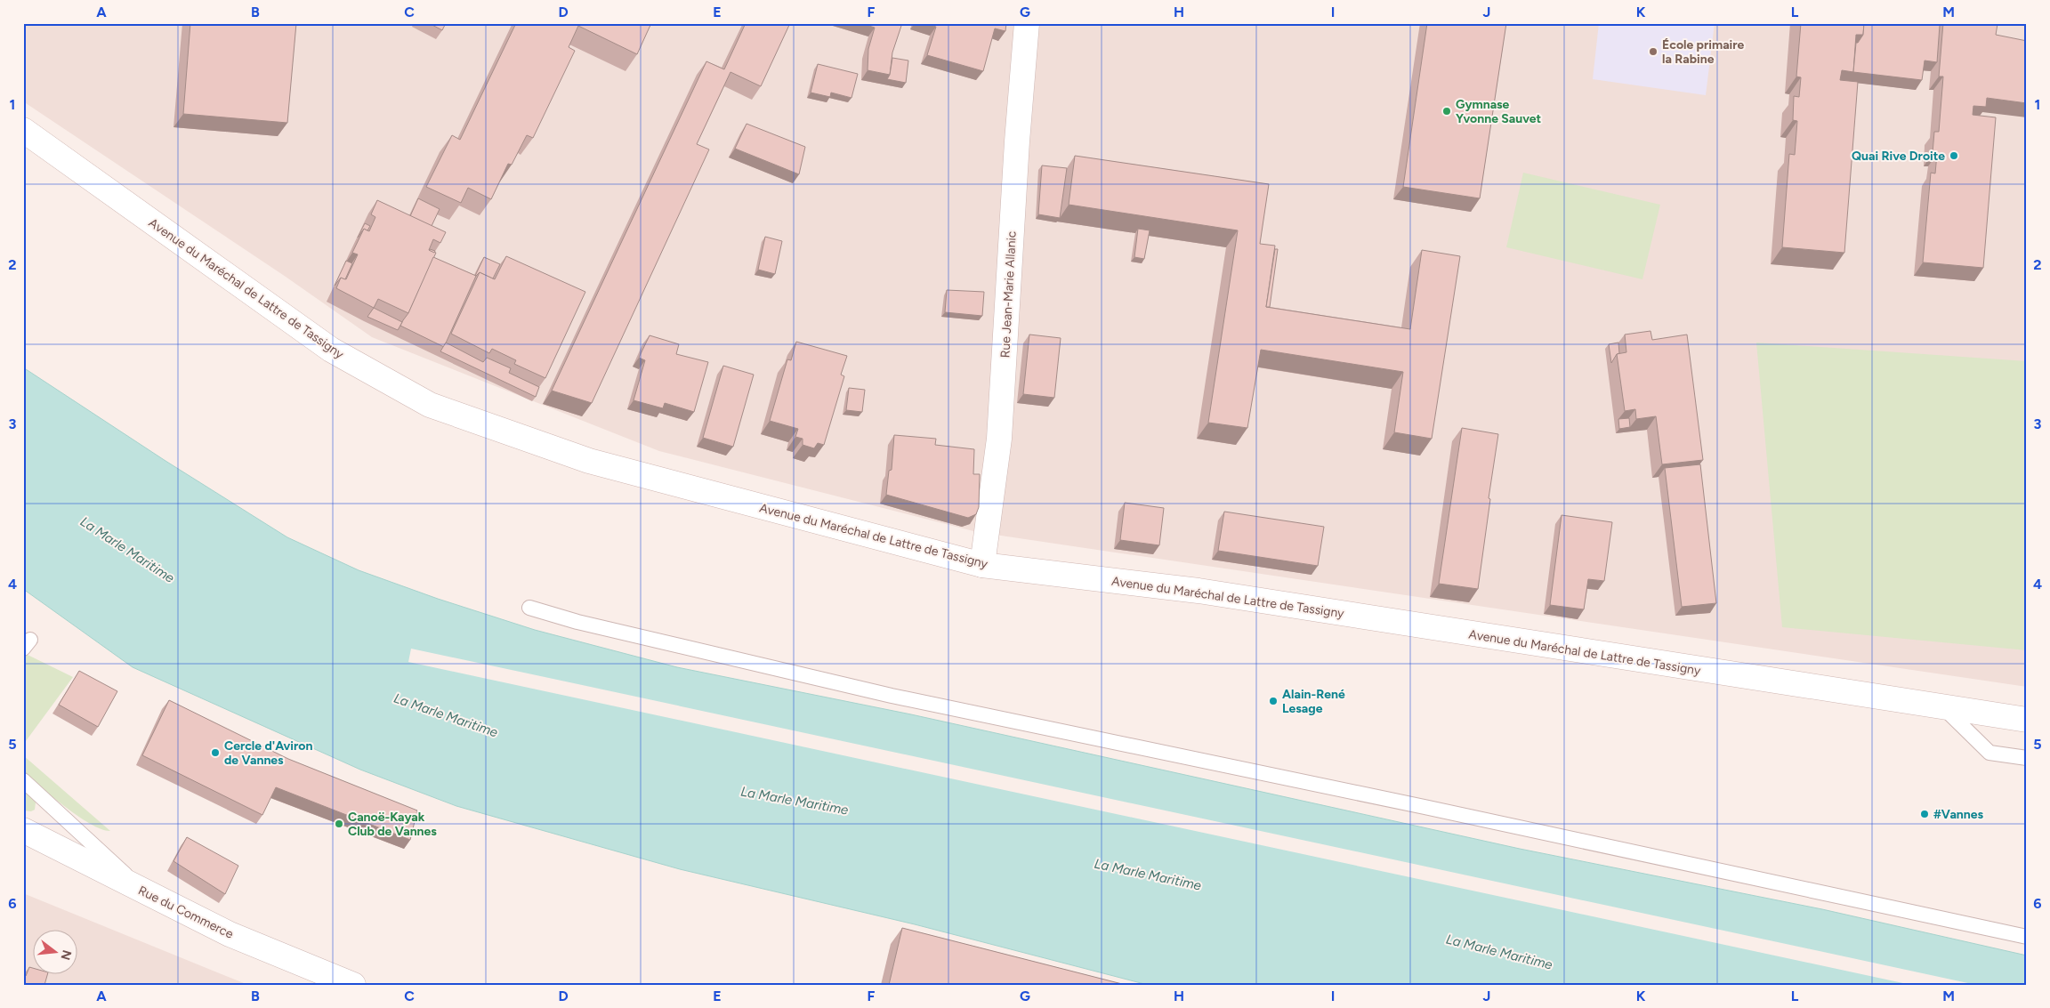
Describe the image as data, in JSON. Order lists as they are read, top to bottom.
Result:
{
  "streets": {
    "main road": ["Avenue du Maréchal de Lattre de Tassigny", "Rue Jean-Marie Allanic", "Rue du Commerce"]
  },
  "crossings": [
    ["Avenue du Maréchal de Lattre de Tassigny", "Rue Jean-Marie Allanic"]
  ],
  "water": ["La Marle Maritime"],
  "places": [
    "École primaire la Rabine",
    "Gymnase Yvonne Sauvet",
    "Quai Rive Droite",
    "Alain-René Lesage",
    "Cercle d'Aviron de Vannes",
    "#Vannes",
    "Canoë-Kayak Club de Vannes"
  ],
  "north": "right",
  "grid": {
    "columns": [
      "A",
      "B",
      "C",
      "D",
      "E",
      "F",
      "G",
      "H",
      "I",
      "J",
      "K",
      "L",
      "M"
    ],
    "rows": [
      "1",
      "2",
      "3",
      "4",
      "5",
      "6"
    ]
  }
}
